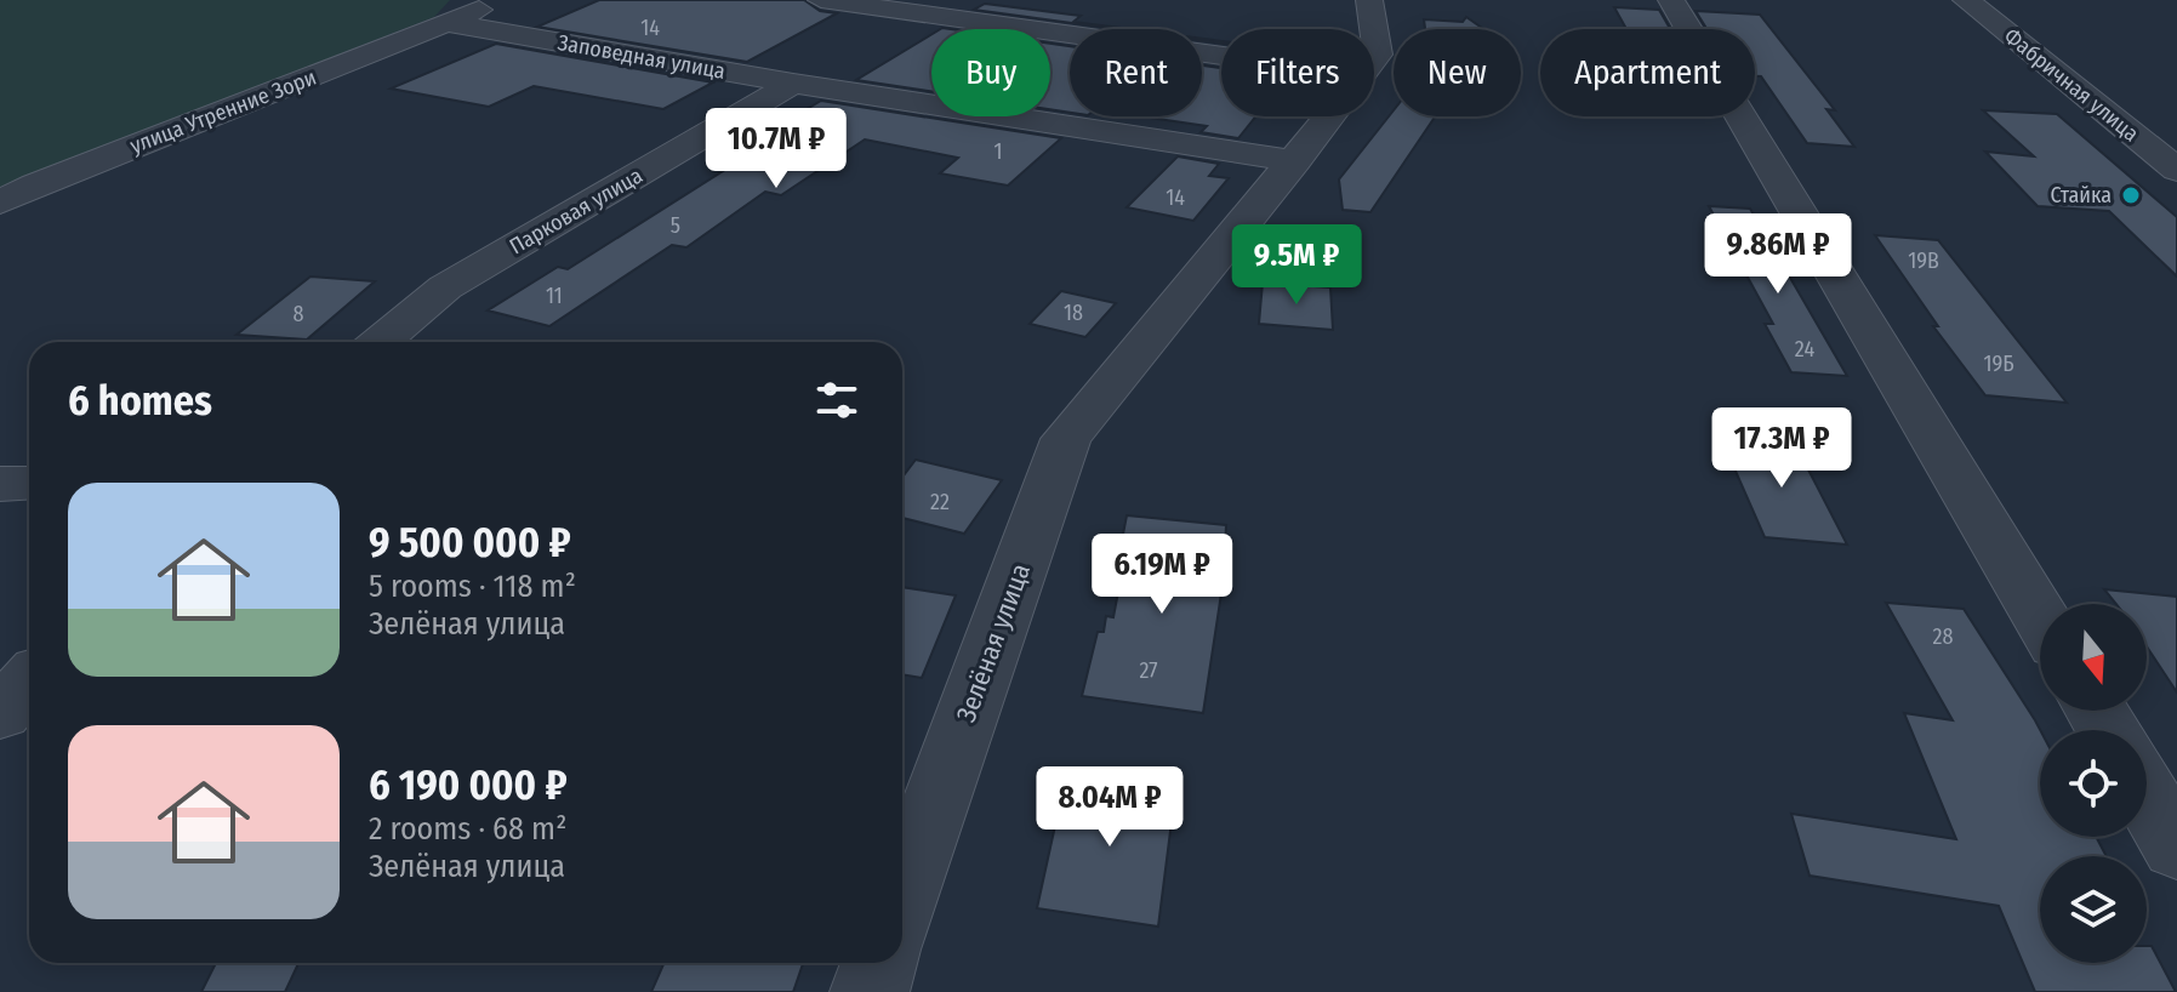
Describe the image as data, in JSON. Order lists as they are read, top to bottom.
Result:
{
  "streets": {
    "street": [
      "Заповедная улица",
      "Фабричная улица",
      "улица Утренние Зори",
      "Парковая улица",
      "Зелёная улица"
    ]
  },
  "crossings": [
    ["Заповедная улица", "улица Утренние Зори"],
    ["Заповедная улица", "Парковая улица"],
    ["Заповедная улица", "Зелёная улица"]
  ],
  "places": ["Стайка"],
  "house_numbers": [
    "14",
    "1",
    "14",
    "5",
    "19В",
    "11",
    "18",
    "8",
    "24",
    "19Б",
    "22",
    "28",
    "27"
  ],
  "north": "bottom",
  "page": {
    "chip": [
      "Buy",
      "Rent",
      "Filters",
      "New",
      "Apartment"
    ],
    "price": [
      "10.7M ₽",
      "9.86M ₽",
      "9.5M ₽",
      "17.3M ₽",
      "6.19M ₽",
      "8.04M ₽"
    ],
    "heading": "6 homes",
    "list": [
      {
        "name": "9 500 000 ₽",
        "note": "5 rooms · 118 m² · Зелёная улица"
      },
      {
        "name": "6 190 000 ₽",
        "note": "2 rooms · 68 m² · Зелёная улица"
      }
    ]
  }
}
